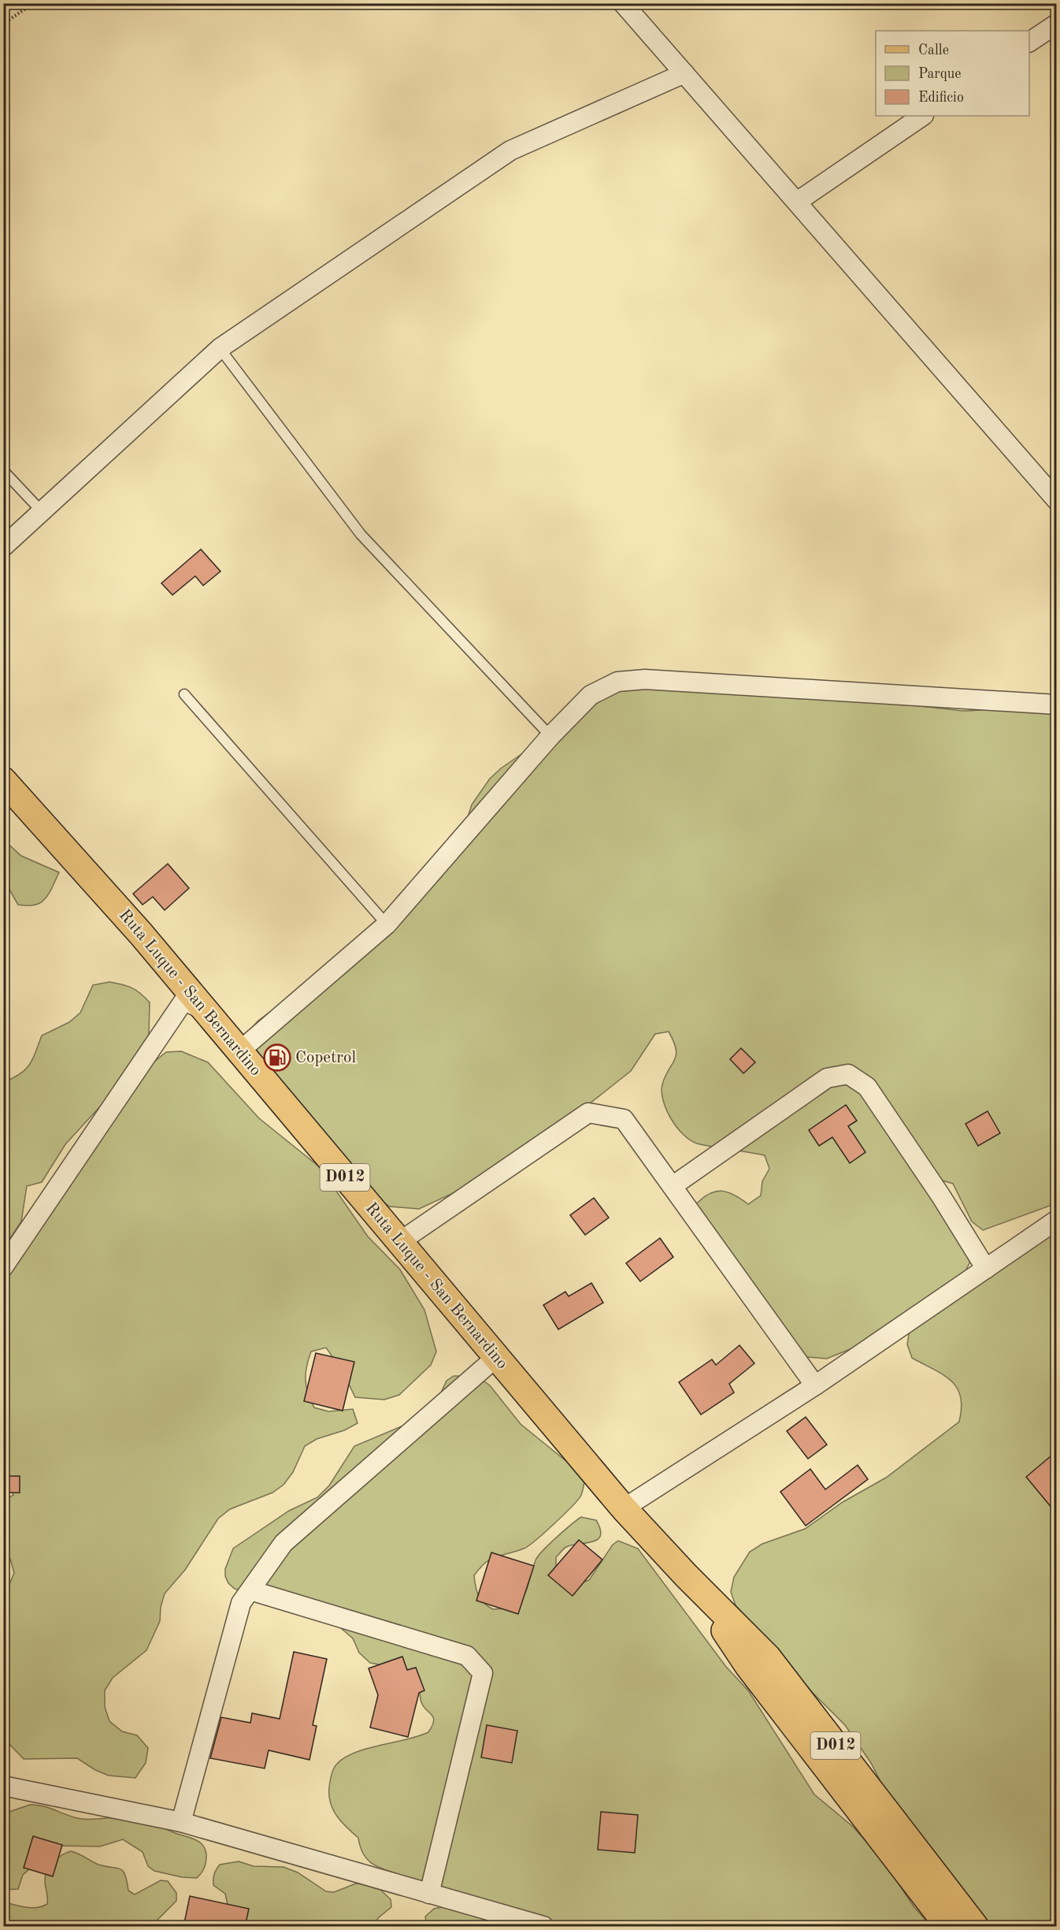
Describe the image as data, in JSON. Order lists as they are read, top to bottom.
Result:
{
  "streets": {
    "main road": ["Ruta Luque - San Bernardino", "D012"]
  },
  "crossings": [
    ["Ruta Luque - San Bernardino", "D012"]
  ],
  "places": {
    "fuel station": ["Copetrol"]
  },
  "legend": ["Calle", "Parque", "Edificio"]
}
